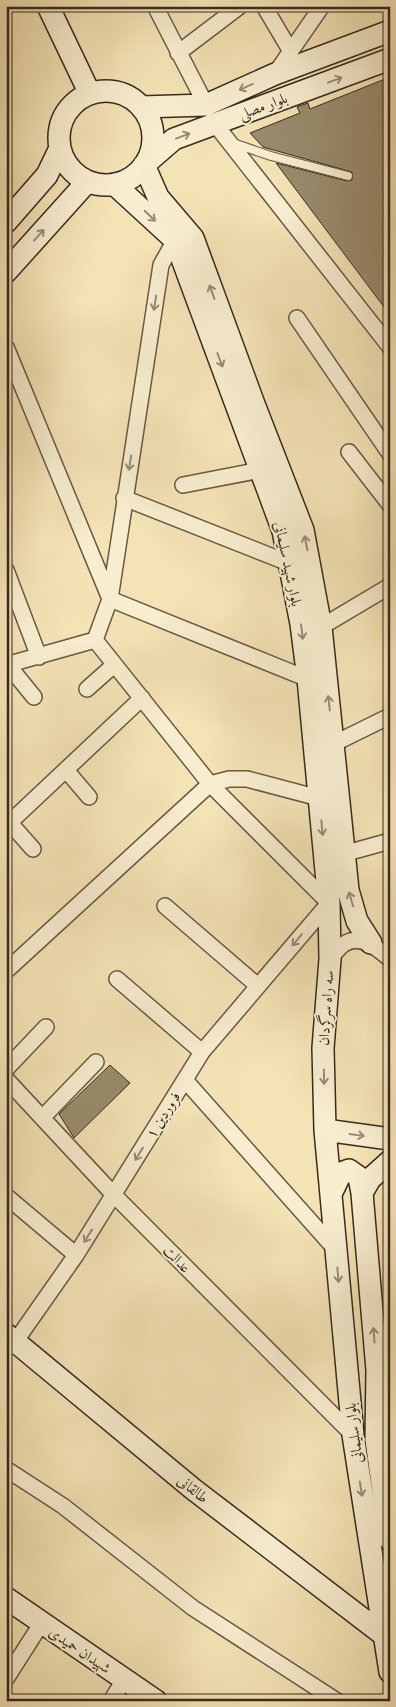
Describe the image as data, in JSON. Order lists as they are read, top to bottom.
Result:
{
  "streets": {
    "main road": [
      "بلوار مصلی",
      "بلوار شهید سلیمانی",
      "سه راه سرگردان",
      "بلوار سلیمانی",
      "طالقانی",
      "شهیدان حمیدی"
    ],
    "street": ["فروردین ۱", "عدالت"]
  },
  "crossings": [
    ["بلوار مصلی", "بلوار شهید سلیمانی"],
    ["بلوار شهید سلیمانی", "سه راه سرگردان"],
    ["بلوار شهید سلیمانی", "فروردین ۱"],
    ["سه راه سرگردان", "بلوار سلیمانی"],
    ["فروردین ۱", "عدالت"],
    ["فروردین ۱", "طالقانی"],
    ["عدالت", "بلوار سلیمانی"],
    ["بلوار سلیمانی", "طالقانی"]
  ],
  "one_way": ["سه راه سرگردان", "فروردین ۱"]
}
